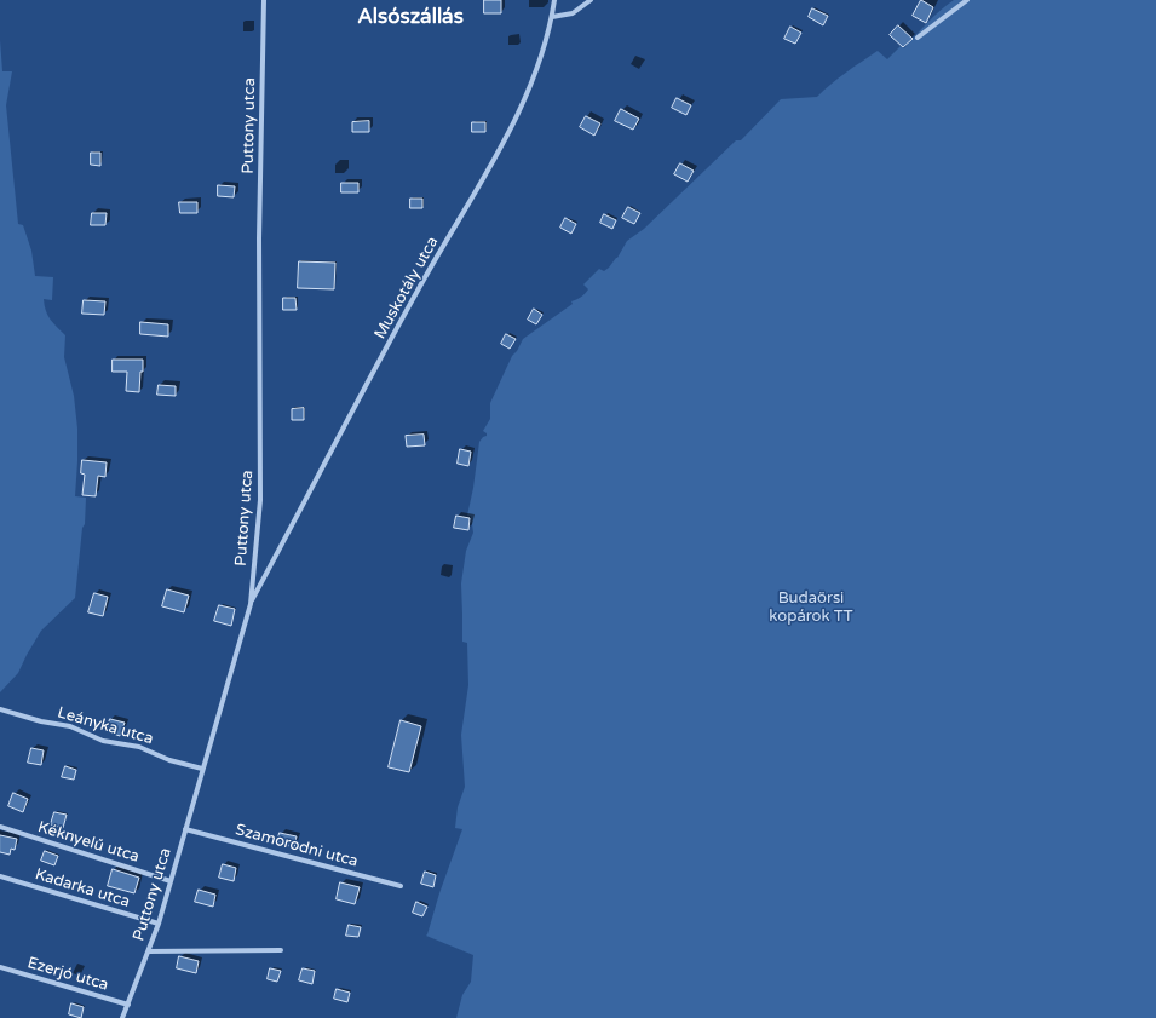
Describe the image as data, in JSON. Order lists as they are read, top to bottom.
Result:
{
  "streets": {
    "street": [
      "Puttony utca",
      "Muskotály utca",
      "Leányka utca",
      "Kéknyelű utca",
      "Szamorodni utca",
      "Kadarka utca",
      "Ezerjó utca"
    ]
  },
  "crossings": [
    ["Puttony utca", "Muskotály utca"],
    ["Puttony utca", "Leányka utca"],
    ["Puttony utca", "Kéknyelű utca"],
    ["Puttony utca", "Szamorodni utca"],
    ["Puttony utca", "Kadarka utca"],
    ["Puttony utca", "Ezerjó utca"]
  ],
  "districts": ["Alsószállás"],
  "parks": ["Budaörsi kopárok TT"]
}
